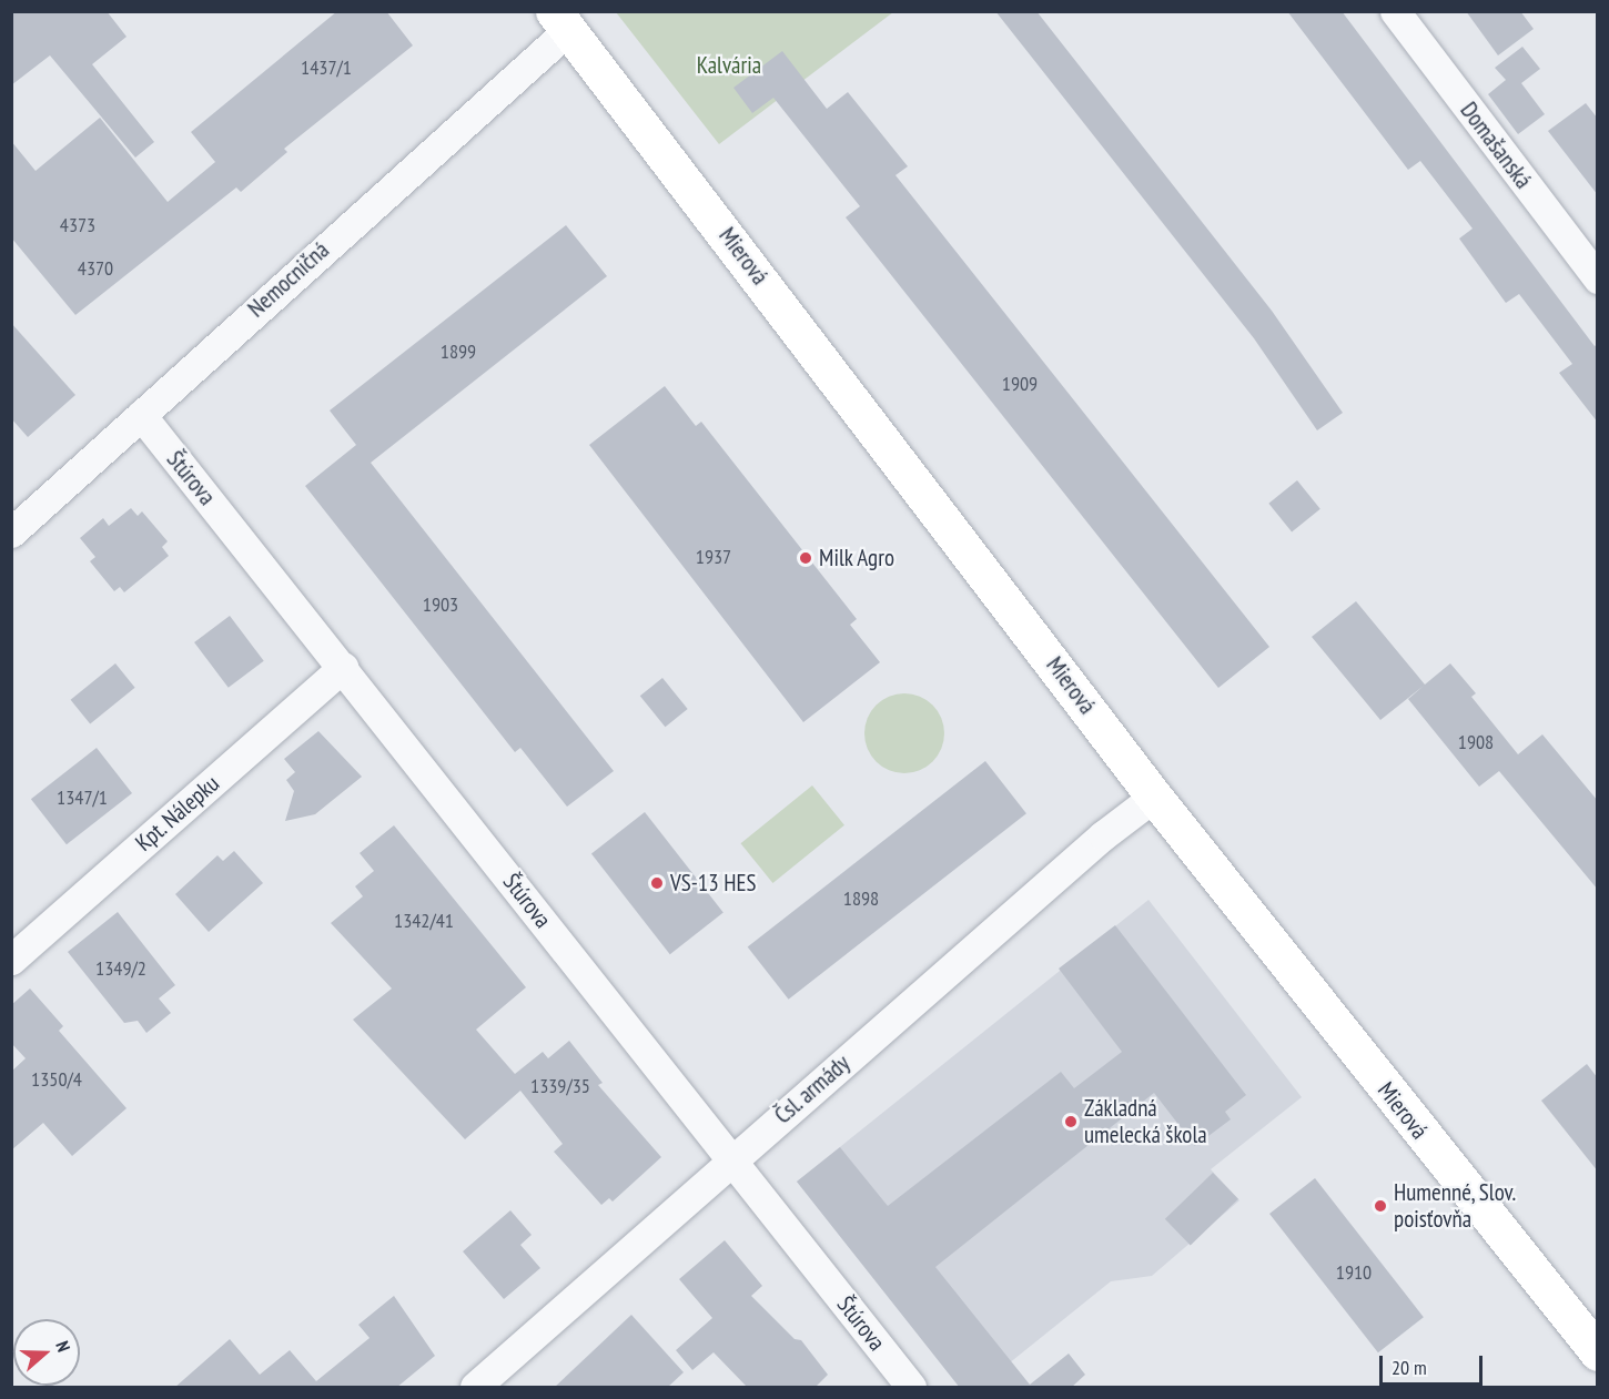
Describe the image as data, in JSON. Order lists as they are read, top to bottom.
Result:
{
  "streets": {
    "main road": ["Mierová"],
    "street": [
      "Domašanská",
      "Nemocničná",
      "Štúrova",
      "Kpt. Nálepku",
      "Čsl. armády"
    ]
  },
  "crossings": [
    ["Mierová", "Nemocničná"],
    ["Mierová", "Čsl. armády"],
    ["Nemocničná", "Štúrova"],
    ["Štúrova", "Kpt. Nálepku"],
    ["Štúrova", "Čsl. armády"]
  ],
  "parks": ["Kalvária"],
  "places": [
    "Milk Agro",
    "VS-13 HES",
    "Základná umelecká škola",
    "Humenné, Slov. poisťovňa"
  ],
  "house_numbers": [
    "1437/1",
    "4373",
    "4370",
    "1899",
    "1909",
    "1937",
    "1903",
    "1908",
    "1347/1",
    "1898",
    "1342/41",
    "1349/2",
    "1350/4",
    "1339/35",
    "1910"
  ],
  "scale_bar": "20 m",
  "north": "right"
}
